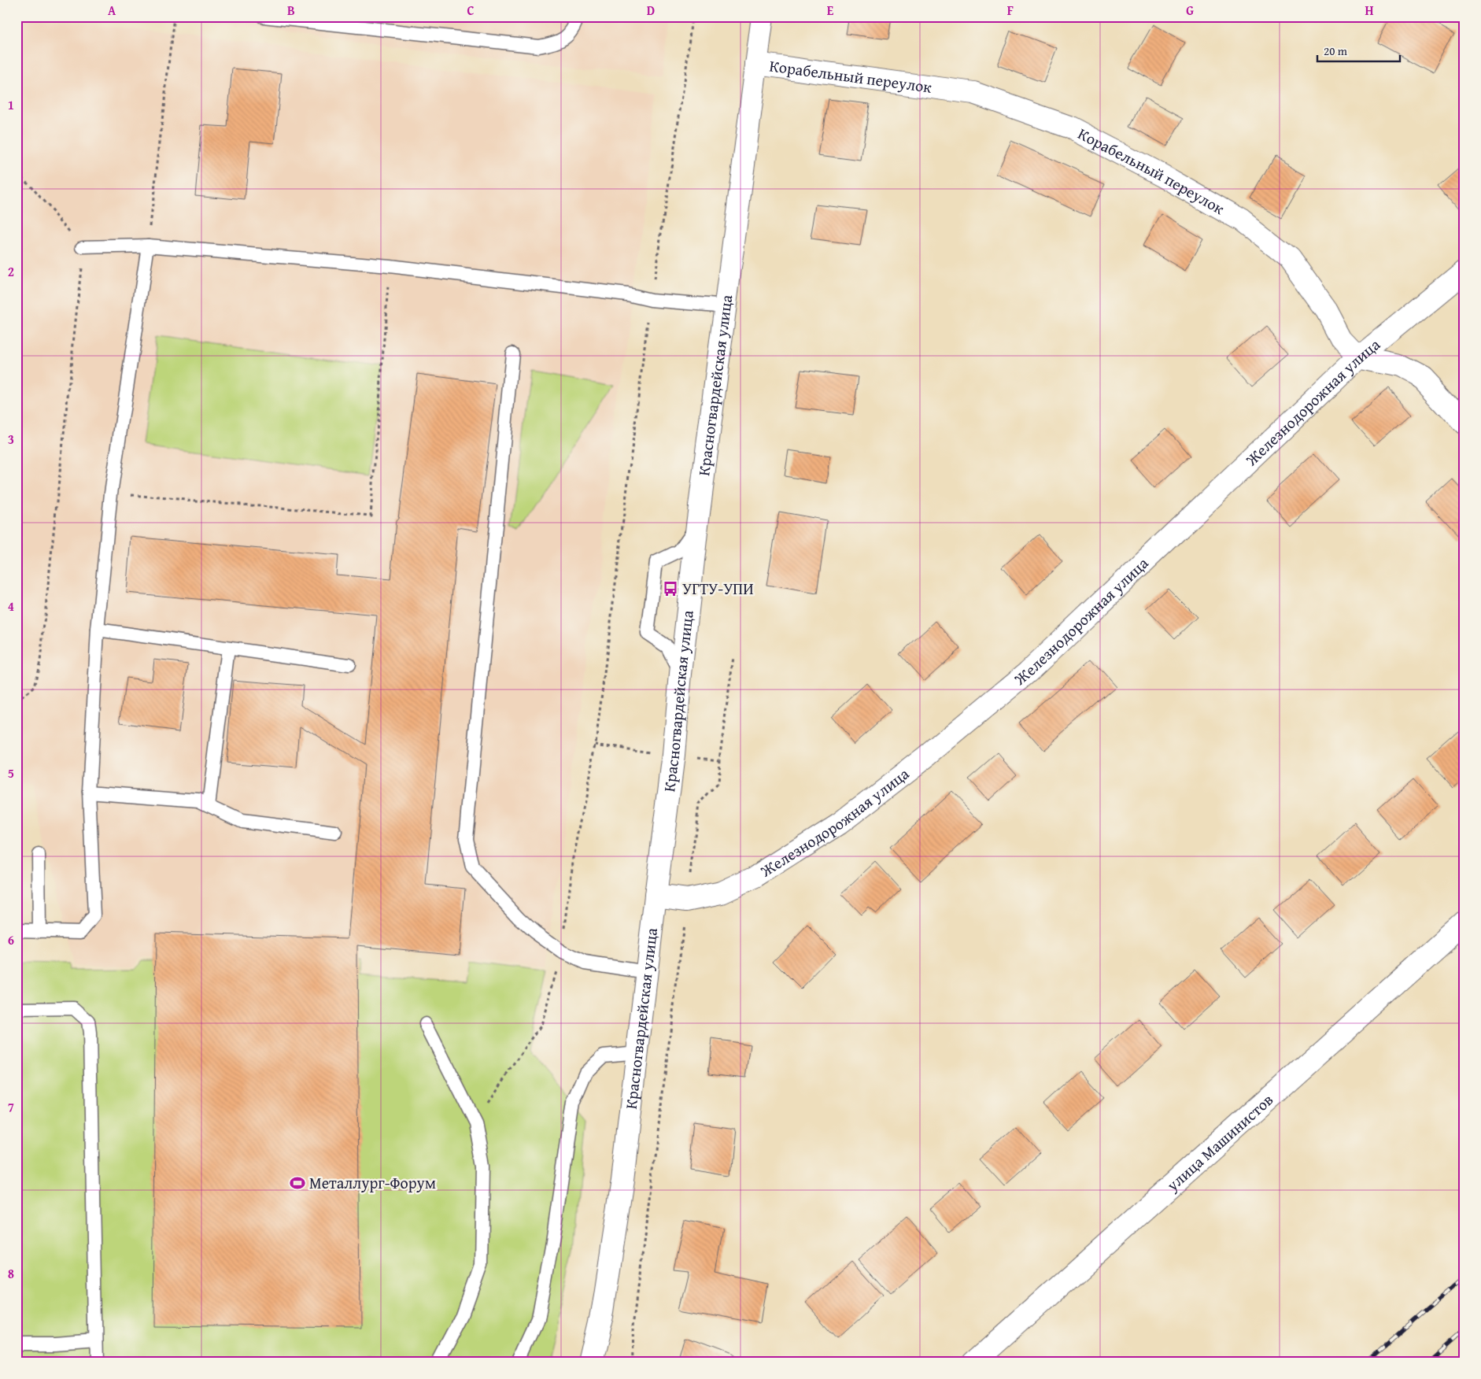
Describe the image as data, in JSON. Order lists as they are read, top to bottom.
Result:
{
  "streets": {
    "street": [
      "Корабельный переулок",
      "Красногвардейская улица",
      "Железнодорожная улица",
      "улица Машинистов"
    ]
  },
  "crossings": [
    ["Корабельный переулок", "Красногвардейская улица"],
    ["Корабельный переулок", "Железнодорожная улица"],
    ["Красногвардейская улица", "Железнодорожная улица"]
  ],
  "places": {
    "bus stop": ["УГТУ-УПИ"],
    "sports": ["Металлург-Форум"]
  },
  "scale_bar": "20 m",
  "grid": {
    "columns": [
      "A",
      "B",
      "C",
      "D",
      "E",
      "F",
      "G",
      "H"
    ],
    "rows": [
      "1",
      "2",
      "3",
      "4",
      "5",
      "6",
      "7",
      "8"
    ]
  }
}
